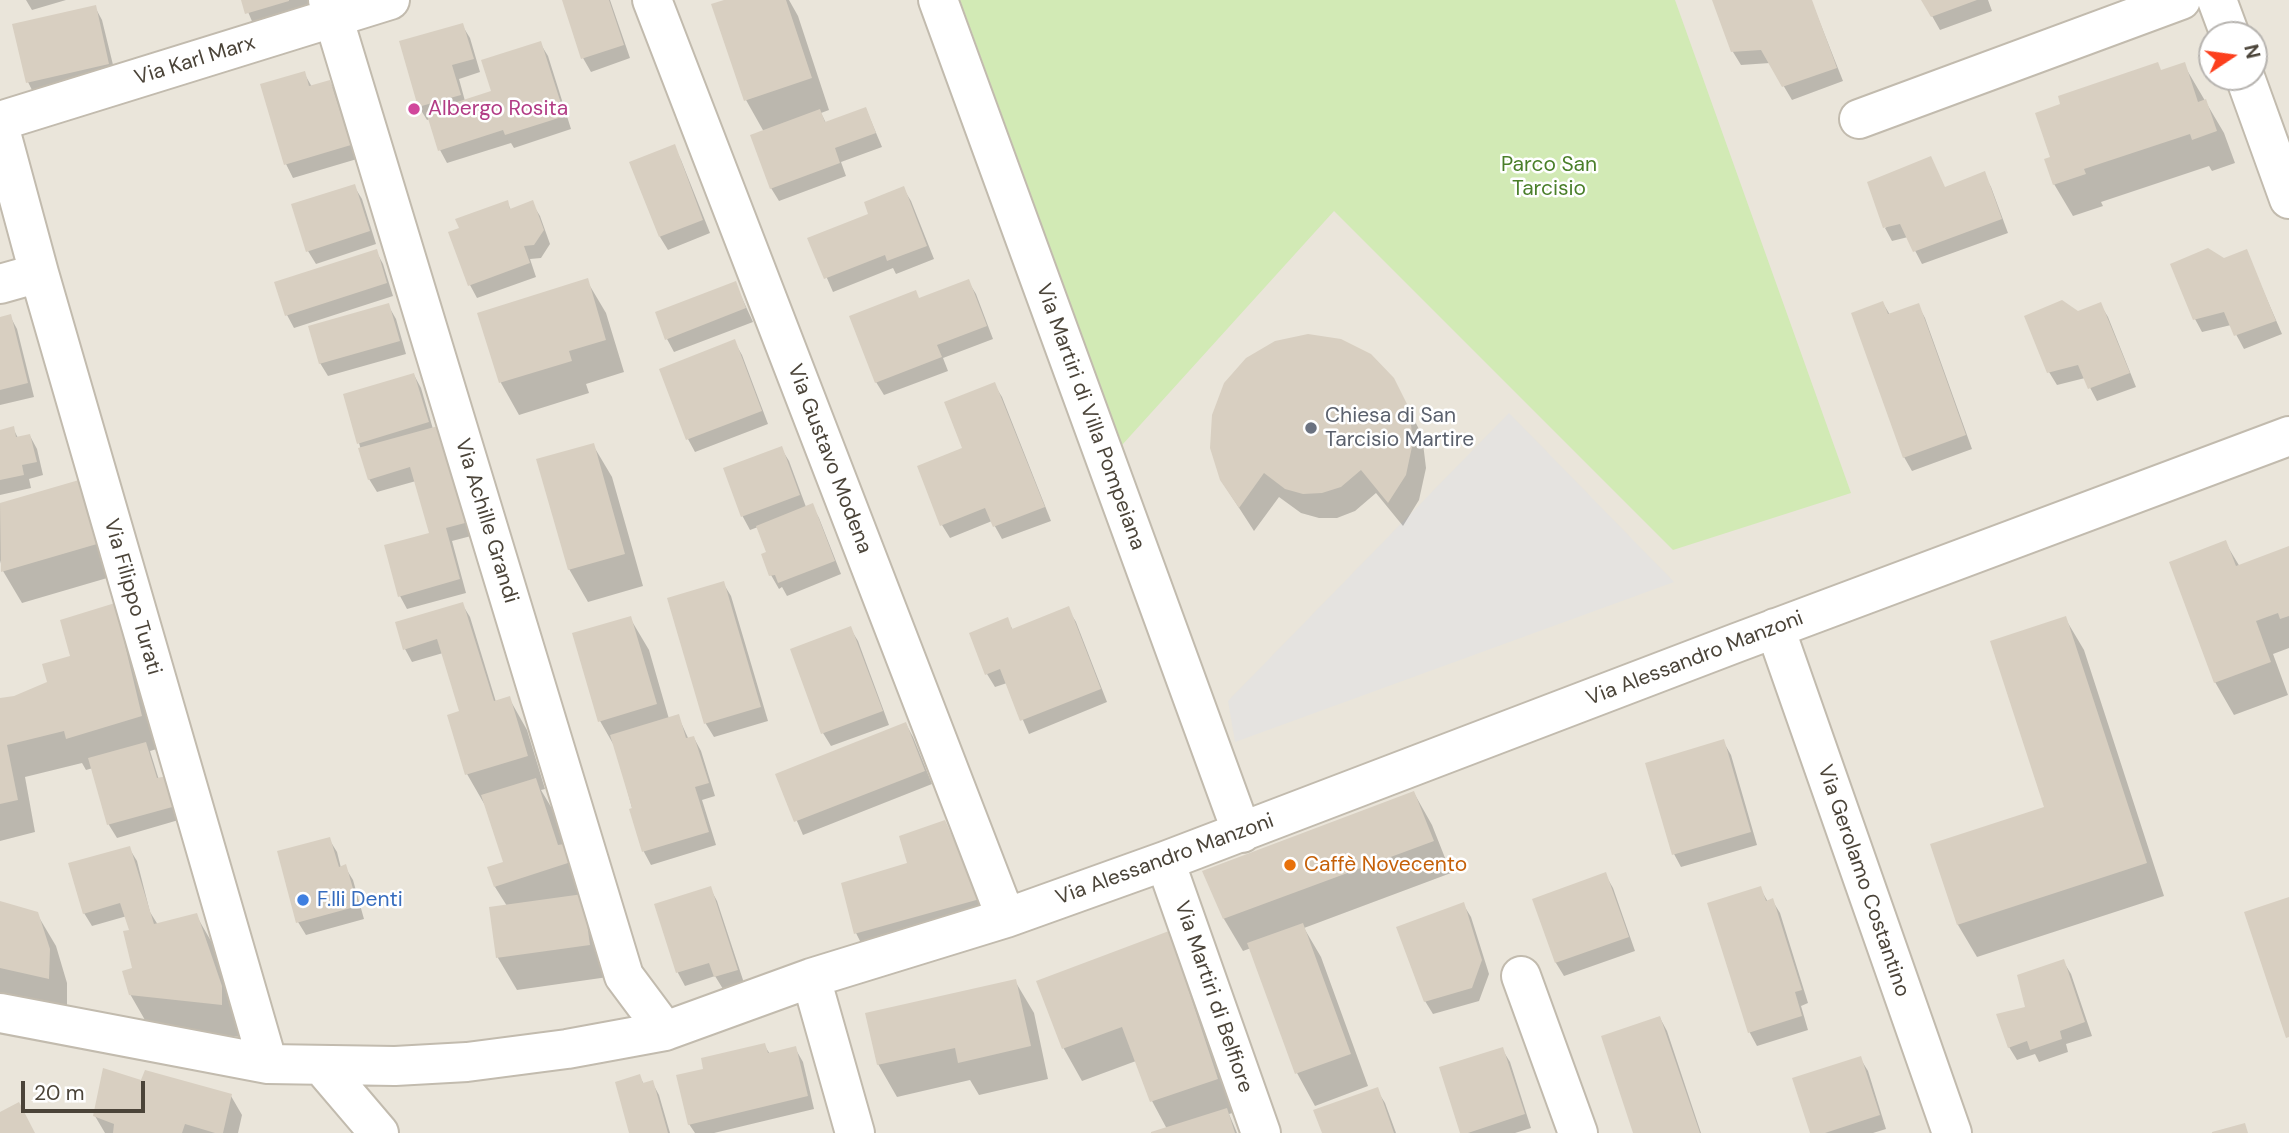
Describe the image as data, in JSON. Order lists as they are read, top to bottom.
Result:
{
  "streets": {
    "street": [
      "Via Karl Marx",
      "Via Martiri di Villa Pompeiana",
      "Via Gustavo Modena",
      "Via Achille Grandi",
      "Via Filippo Turati",
      "Via Alessandro Manzoni",
      "Via Gerolamo Costantino",
      "Via Martiri di Belfiore"
    ]
  },
  "crossings": [
    ["Via Karl Marx", "Via Achille Grandi"],
    ["Via Martiri di Villa Pompeiana", "Via Alessandro Manzoni"],
    ["Via Gustavo Modena", "Via Alessandro Manzoni"],
    ["Via Achille Grandi", "Via Alessandro Manzoni"],
    ["Via Filippo Turati", "Via Alessandro Manzoni"],
    ["Via Alessandro Manzoni", "Via Gerolamo Costantino"],
    ["Via Alessandro Manzoni", "Via Martiri di Belfiore"]
  ],
  "parks": ["Parco San Tarcisio"],
  "places": [
    "Albergo Rosita",
    "Chiesa di San Tarcisio Martire",
    "Caffè Novecento",
    "F.lli Denti"
  ],
  "scale_bar": "20 m",
  "north": "right"
}
